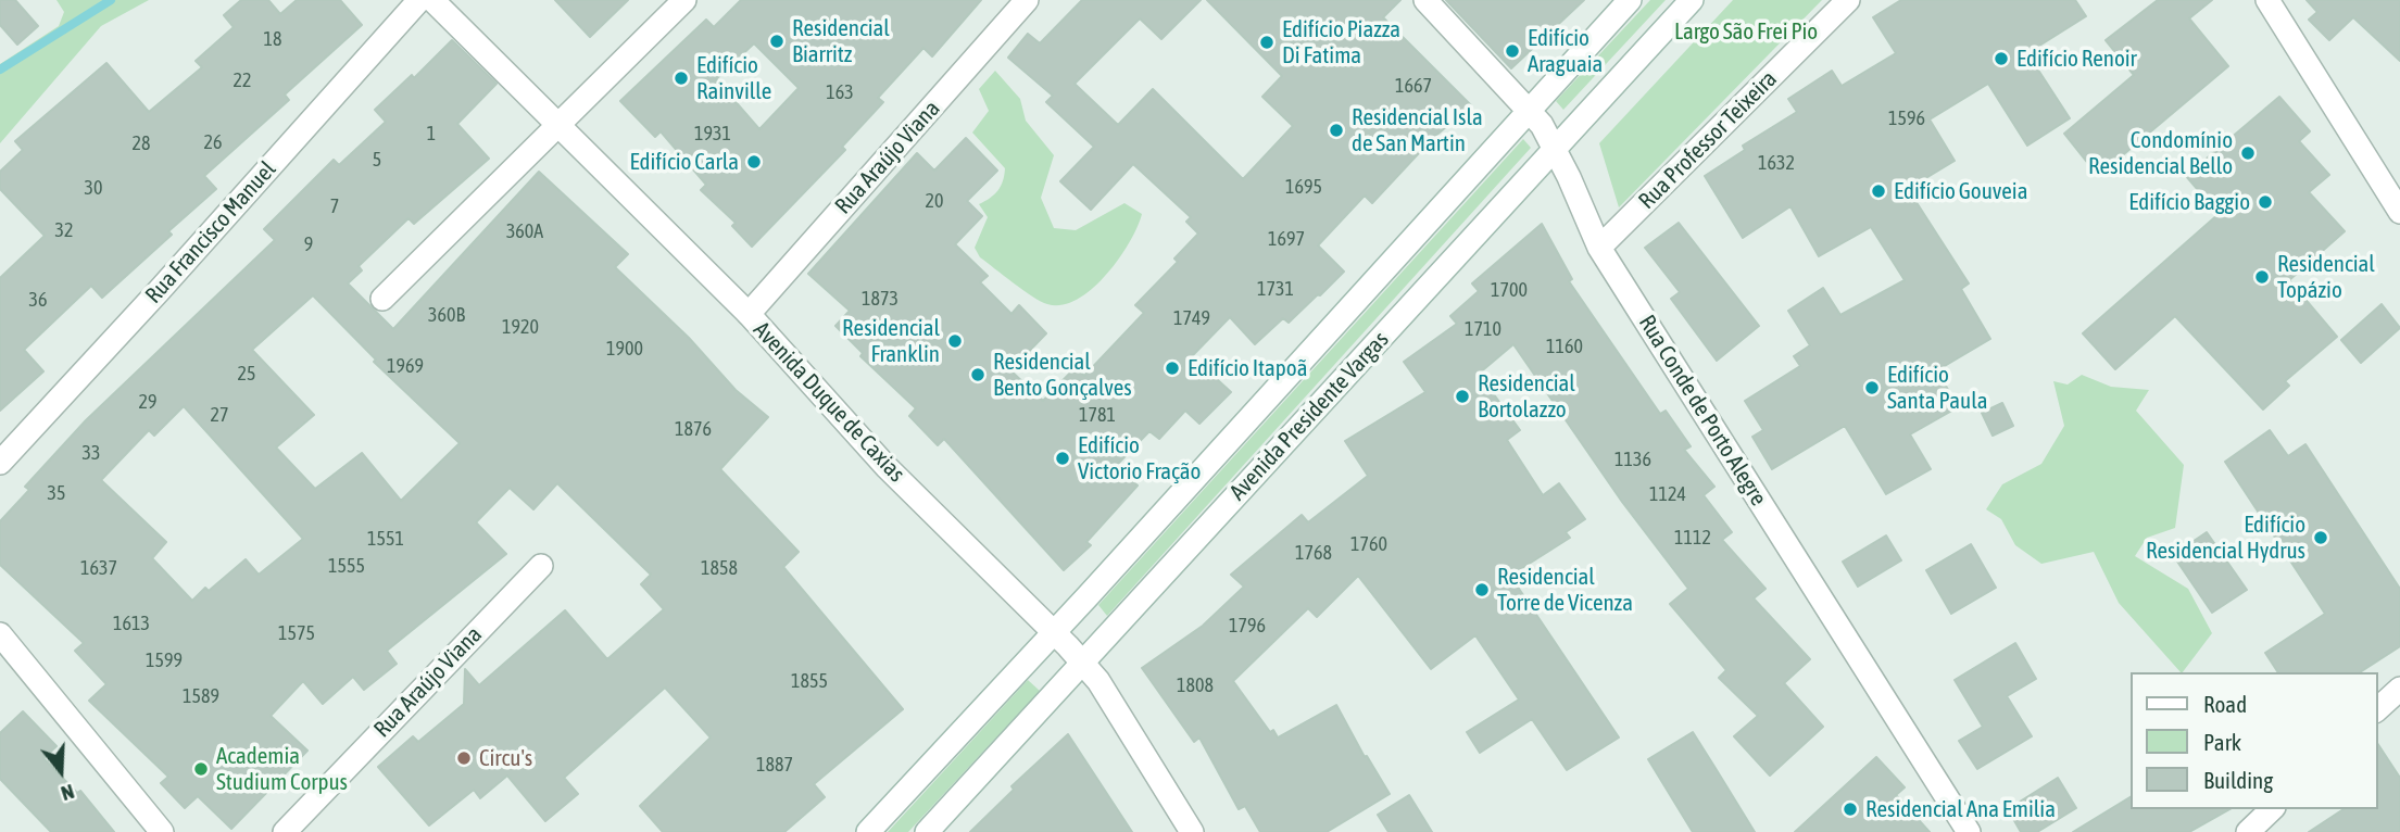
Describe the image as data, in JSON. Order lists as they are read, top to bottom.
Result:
{
  "streets": {
    "street": [
      "Rua Professor Teixeira",
      "Rua Araújo Viana",
      "Rua Francisco Manuel",
      "Avenida Duque de Caxias",
      "Rua Conde de Porto Alegre",
      "Avenida Presidente Vargas"
    ]
  },
  "crossings": [
    ["Rua Professor Teixeira", "Rua Conde de Porto Alegre"],
    ["Rua Araújo Viana", "Avenida Duque de Caxias"],
    ["Avenida Duque de Caxias", "Avenida Presidente Vargas"],
    ["Rua Conde de Porto Alegre", "Avenida Presidente Vargas"]
  ],
  "parks": ["Largo São Frei Pio"],
  "places": [
    "Residencial Biarritz",
    "Edifício Piazza Di Fatima",
    "Edifício Araguaia",
    "Edifício Renoir",
    "Edifício Rainville",
    "Residencial Isla de San Martin",
    "Condomínio Residencial Bello",
    "Edifício Carla",
    "Edifício Gouveia",
    "Edifício Baggio",
    "Residencial Topázio",
    "Residencial Franklin",
    "Edifício Itapoã",
    "Residencial Bento Gonçalves",
    "Edifício Santa Paula",
    "Residencial Bortolazzo",
    "Edifício Victorio Fração",
    "Edifício Residencial Hydrus",
    "Residencial Torre de Vicenza",
    "Circu's",
    "Academia Studium Corpus",
    "Residencial Ana Emilia"
  ],
  "house_numbers": [
    "18",
    "22",
    "1667",
    "163",
    "1596",
    "1",
    "1931",
    "26",
    "28",
    "5",
    "1632",
    "1695",
    "30",
    "20",
    "7",
    "32",
    "360A",
    "1697",
    "9",
    "1731",
    "1700",
    "1873",
    "36",
    "360B",
    "1749",
    "1920",
    "1710",
    "1160",
    "1900",
    "1969",
    "25",
    "29",
    "27",
    "1781",
    "1876",
    "33",
    "1136",
    "35",
    "1124",
    "1112",
    "1551",
    "1760",
    "1768",
    "1555",
    "1637",
    "1858",
    "1613",
    "1796",
    "1575",
    "1599",
    "1855",
    "1808",
    "1589",
    "1887"
  ],
  "legend": ["Road", "Park", "Building"],
  "north": "bottom"
}
